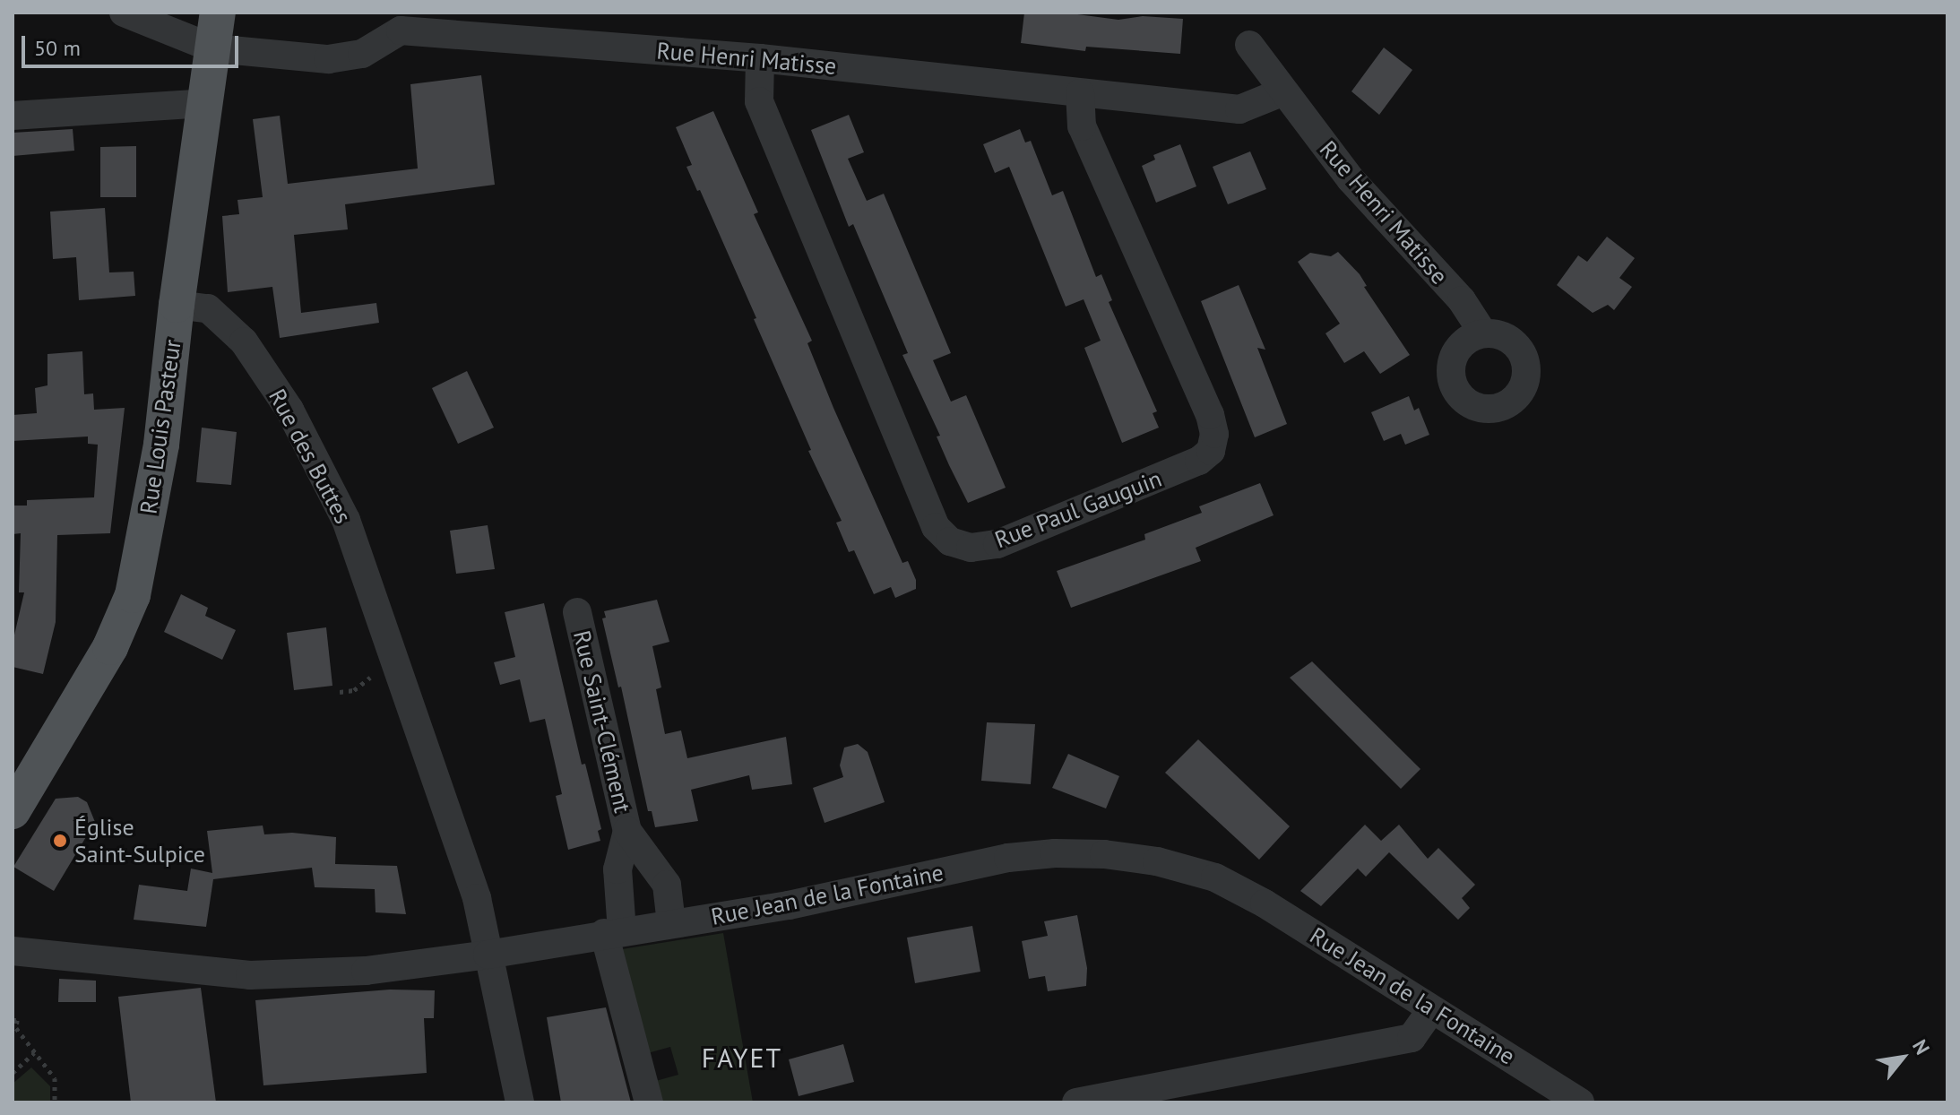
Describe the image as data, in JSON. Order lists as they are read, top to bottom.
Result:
{
  "streets": {
    "main road": ["Rue Louis Pasteur"],
    "street": [
      "Rue Henri Matisse",
      "Rue des Buttes",
      "Rue Paul Gauguin",
      "Rue Saint-Clément",
      "Rue Jean de la Fontaine"
    ]
  },
  "crossings": [
    ["Rue Henri Matisse", "Rue Louis Pasteur"],
    ["Rue Henri Matisse", "Rue Paul Gauguin"],
    ["Rue Louis Pasteur", "Rue des Buttes"],
    ["Rue des Buttes", "Rue Jean de la Fontaine"],
    ["Rue Saint-Clément", "Rue Jean de la Fontaine"]
  ],
  "districts": ["FAYET"],
  "places": ["Église Saint-Sulpice"],
  "scale_bar": "50 m",
  "north": "top right"
}
